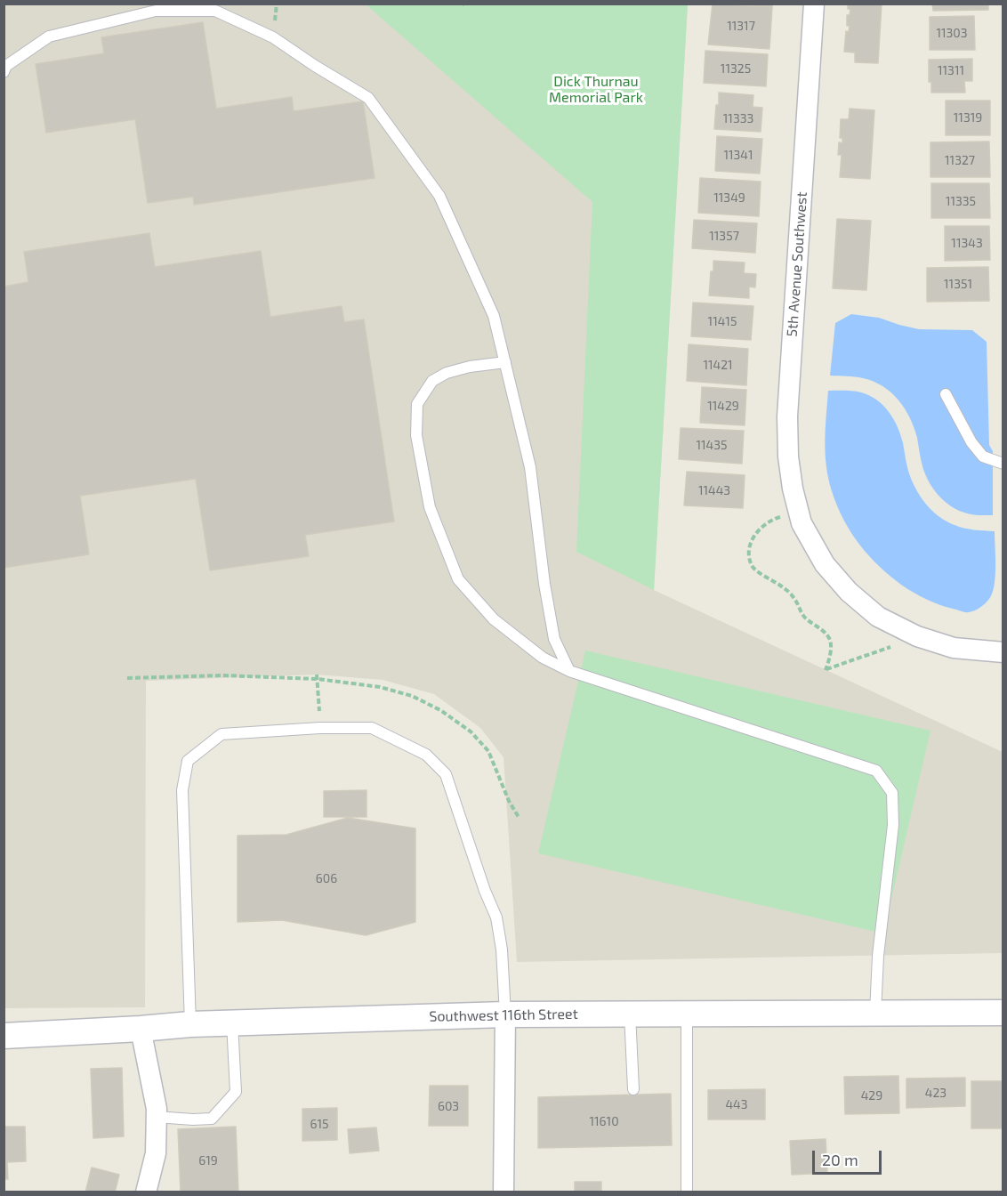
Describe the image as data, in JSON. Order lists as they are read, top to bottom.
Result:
{
  "streets": {
    "street": ["5th Avenue Southwest", "Southwest 116th Street"]
  },
  "parks": ["Dick Thurnau Memorial Park"],
  "house_numbers": [
    "11317",
    "11303",
    "11325",
    "11311",
    "11319",
    "11333",
    "11341",
    "11327",
    "11349",
    "11335",
    "11357",
    "11343",
    "11351",
    "11415",
    "11421",
    "11429",
    "11435",
    "11443",
    "606",
    "423",
    "429",
    "443",
    "603",
    "11610",
    "615",
    "619"
  ],
  "scale_bar": "20 m"
}
